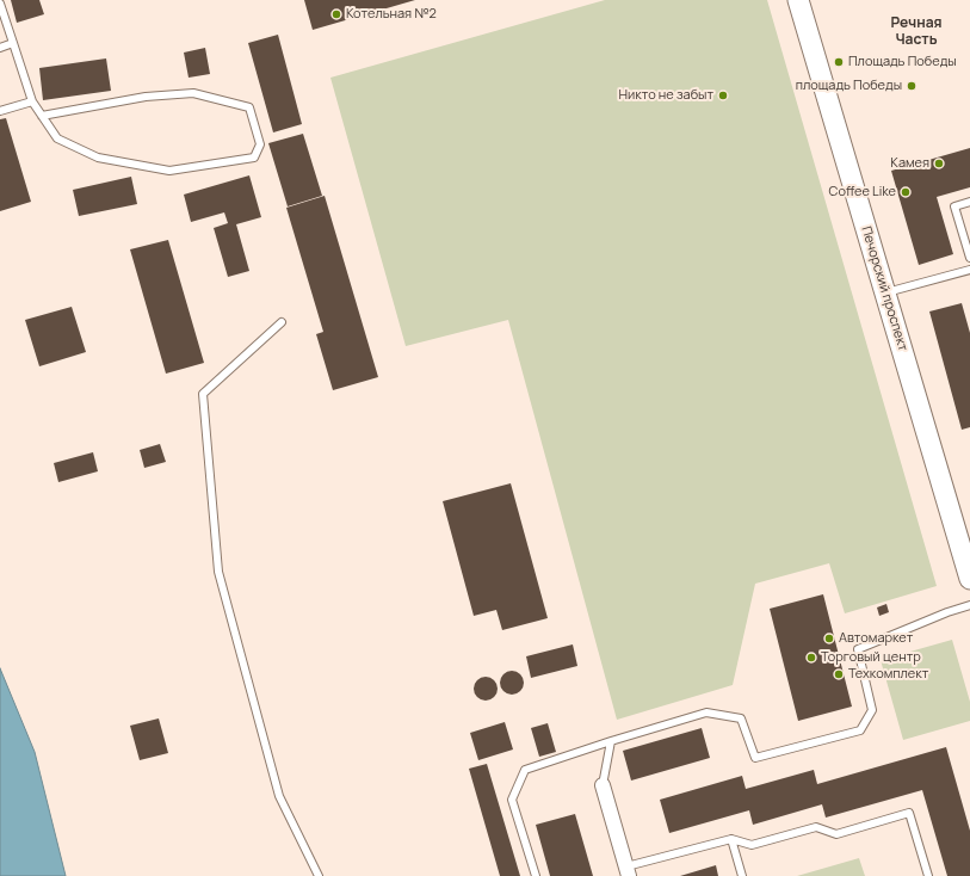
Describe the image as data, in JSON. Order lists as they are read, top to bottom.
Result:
{
  "streets": {
    "main road": ["Печорский проспект"]
  },
  "districts": ["Речная Часть"],
  "places": [
    "Котельная №2",
    "Площадь Победы",
    "площадь Победы",
    "Никто не забыт",
    "Камея",
    "Coffee Like",
    "Автомаркет",
    "Торговый центр",
    "Техкомплект"
  ]
}
